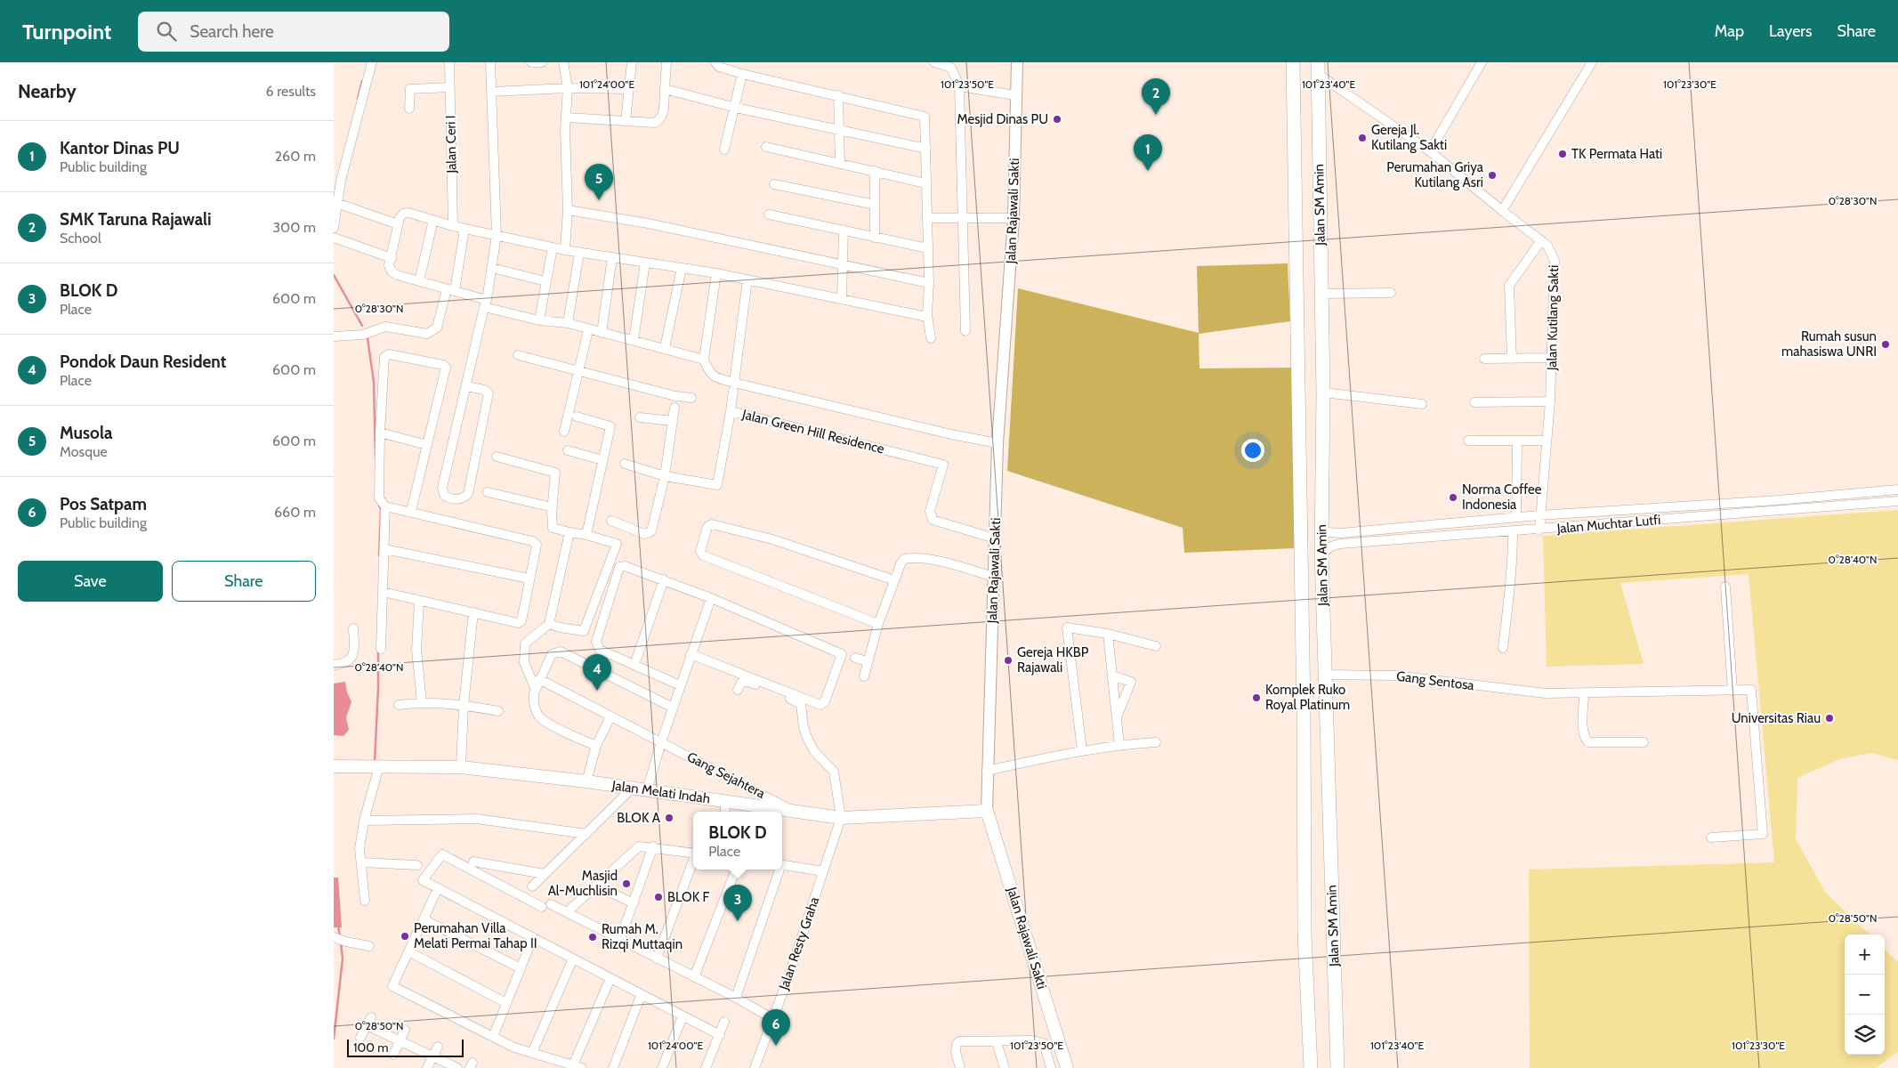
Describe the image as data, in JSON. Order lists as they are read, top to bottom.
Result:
{
  "streets": {
    "main road": ["Jalan SM Amin", "Jalan Rajawali Sakti", "Jalan Melati Indah"],
    "street": [
      "Jalan Ceri I",
      "Jalan Kutilang Sakti",
      "Jalan Green Hill Residence",
      "Jalan Muchtar Lutfi",
      "Gang Sentosa",
      "Gang Sejahtera",
      "Jalan Resty Graha"
    ]
  },
  "crossings": [
    ["Jalan SM Amin", "Jalan Kutilang Sakti"],
    ["Jalan SM Amin", "Jalan Muchtar Lutfi"],
    ["Jalan SM Amin", "Gang Sentosa"],
    ["Jalan Rajawali Sakti", "Jalan Green Hill Residence"],
    ["Jalan Rajawali Sakti", "Jalan Melati Indah"],
    ["Jalan Kutilang Sakti", "Jalan Muchtar Lutfi"],
    ["Gang Sejahtera", "Jalan Melati Indah"],
    ["Jalan Melati Indah", "Jalan Resty Graha"]
  ],
  "places": [
    "Mesjid Dinas PU",
    "Gereja Jl. Kutilang Sakti",
    "TK Permata Hati",
    "Perumahan Griya Kutilang Asri",
    "Rumah susun mahasiswa UNRI",
    "Norma Coffee Indonesia",
    "Gereja HKBP Rajawali",
    "Komplek Ruko Royal Platinum",
    "Universitas Riau",
    "BLOK A",
    "Masjid Al-Muchlisin",
    "BLOK F",
    "Perumahan Villa Melati Permai Tahap II",
    "Rumah M. Rizqi Muttaqin"
  ],
  "scale_bar": "100 m",
  "page": {
    "header": "Turnpoint",
    "search": "Search here",
    "nav": ["Map", "Layers", "Share"],
    "heading": ["Nearby", "6 results"],
    "pins": [
      "2",
      "1",
      "5",
      "4",
      "3",
      "6"
    ],
    "list": [
      {
        "mark": "1",
        "name": "Kantor Dinas PU",
        "note": "Public building",
        "value": "260 m"
      },
      {
        "mark": "2",
        "name": "SMK Taruna Rajawali",
        "note": "School",
        "value": "300 m"
      },
      {
        "mark": "3",
        "name": "BLOK D",
        "note": "Place",
        "value": "600 m"
      },
      {
        "mark": "4",
        "name": "Pondok Daun Resident",
        "note": "Place",
        "value": "600 m"
      },
      {
        "mark": "5",
        "name": "Musola",
        "note": "Mosque",
        "value": "600 m"
      },
      {
        "mark": "6",
        "name": "Pos Satpam",
        "note": "Public building",
        "value": "660 m"
      }
    ],
    "buttons": ["Save", "Share"],
    "popup": ["BLOK D", "Place"],
    "map_buttons": ["+", "−"],
    "scale": "100 m"
  },
  "coordinates": [
    "101°24'00\"E",
    "101°23'50\"E",
    "101°23'40\"E",
    "101°23'30\"E",
    "0°28'30\"N",
    "0°28'40\"N",
    "0°28'50\"N"
  ]
}
